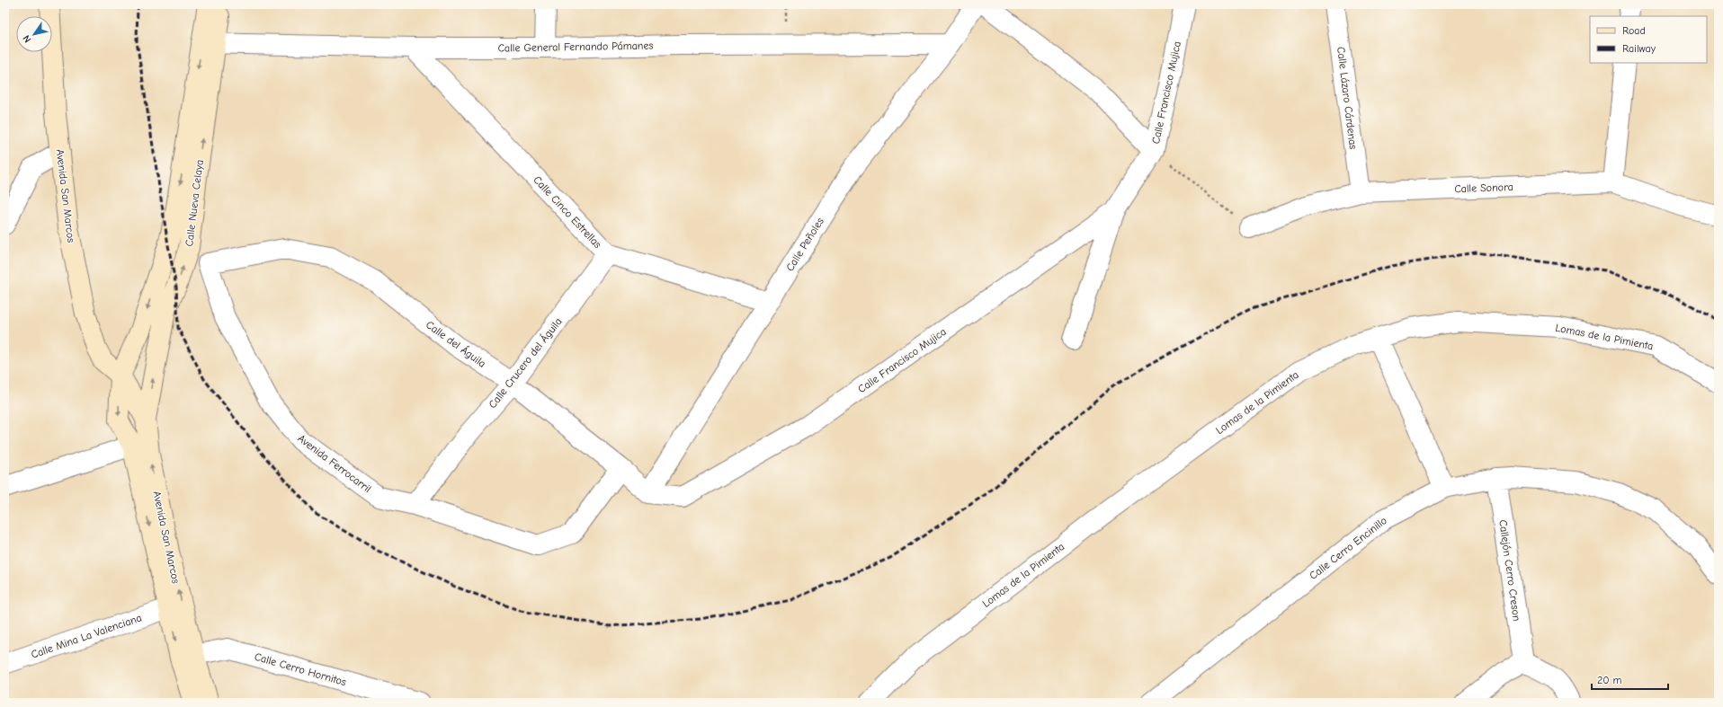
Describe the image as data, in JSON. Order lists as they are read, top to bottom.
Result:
{
  "streets": {
    "main road": ["Avenida San Marcos", "Calle Nueva Celaya"],
    "street": [
      "Calle General Fernando Pámanes",
      "Calle Francisco Mujica",
      "Calle Lázaro Cárdenas",
      "Calle Sonora",
      "Calle Cinco Estrellas",
      "Calle Peñoles",
      "Lomas de la Pimienta",
      "Calle del Águila",
      "Calle Crucero del Águila",
      "Avenida Ferrocarril",
      "Calle Cerro Encinillo",
      "Callejón Cerro Creson",
      "Calle Mina La Valenciana",
      "Calle Cerro Hornitos"
    ]
  },
  "crossings": [
    ["Calle General Fernando Pámanes", "Calle Nueva Celaya"],
    ["Calle General Fernando Pámanes", "Calle Cinco Estrellas"],
    ["Calle General Fernando Pámanes", "Calle Peñoles"],
    ["Calle Francisco Mujica", "Calle Peñoles"],
    ["Calle Francisco Mujica", "Calle del Águila"],
    ["Calle Lázaro Cárdenas", "Calle Sonora"],
    ["Avenida San Marcos", "Calle Nueva Celaya"],
    ["Avenida San Marcos", "Calle Mina La Valenciana"],
    ["Avenida San Marcos", "Calle Cerro Hornitos"],
    ["Calle Cinco Estrellas", "Calle Peñoles"],
    ["Calle Cinco Estrellas", "Calle Crucero del Águila"],
    ["Calle Peñoles", "Calle del Águila"],
    ["Calle del Águila", "Calle Crucero del Águila"],
    ["Calle del Águila", "Avenida Ferrocarril"],
    ["Calle Crucero del Águila", "Avenida Ferrocarril"],
    ["Calle Cerro Encinillo", "Callejón Cerro Creson"]
  ],
  "legend": ["Road", "Railway"],
  "scale_bar": "20 m",
  "north": "bottom left"
}
